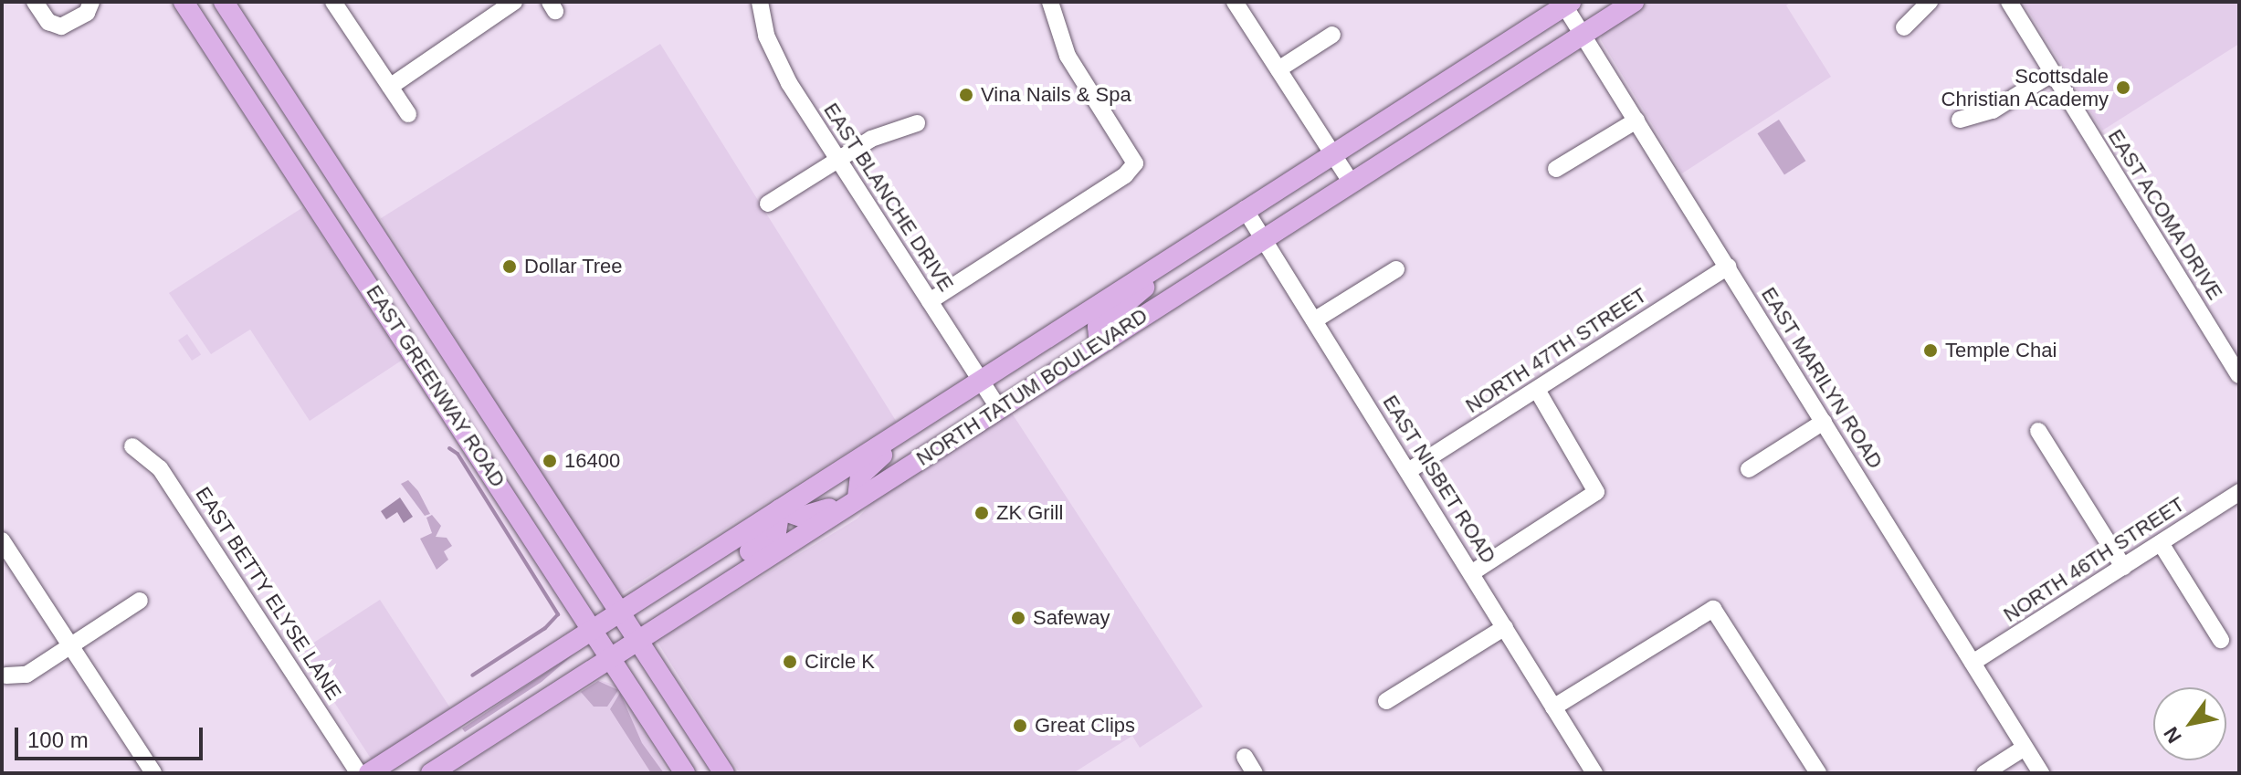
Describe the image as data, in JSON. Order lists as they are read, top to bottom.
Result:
{
  "streets": {
    "main road": ["EAST GREENWAY ROAD", "NORTH TATUM BOULEVARD"],
    "street": [
      "EAST BLANCHE DRIVE",
      "EAST ACOMA DRIVE",
      "NORTH 47TH STREET",
      "EAST MARILYN ROAD",
      "EAST NISBET ROAD",
      "NORTH 46TH STREET",
      "EAST BETTY ELYSE LANE"
    ]
  },
  "crossings": [
    ["EAST BLANCHE DRIVE", "NORTH TATUM BOULEVARD"],
    ["NORTH 47TH STREET", "EAST MARILYN ROAD"],
    ["NORTH 47TH STREET", "EAST NISBET ROAD"],
    ["EAST MARILYN ROAD", "NORTH TATUM BOULEVARD"],
    ["EAST MARILYN ROAD", "NORTH 46TH STREET"],
    ["EAST GREENWAY ROAD", "NORTH TATUM BOULEVARD"],
    ["NORTH TATUM BOULEVARD", "EAST NISBET ROAD"]
  ],
  "places": [
    "Scottsdale Christian Academy",
    "Vina Nails & Spa",
    "Dollar Tree",
    "Temple Chai",
    "16400",
    "ZK Grill",
    "Safeway",
    "Circle K",
    "Great Clips"
  ],
  "scale_bar": "100 m",
  "north": "bottom left"
}
